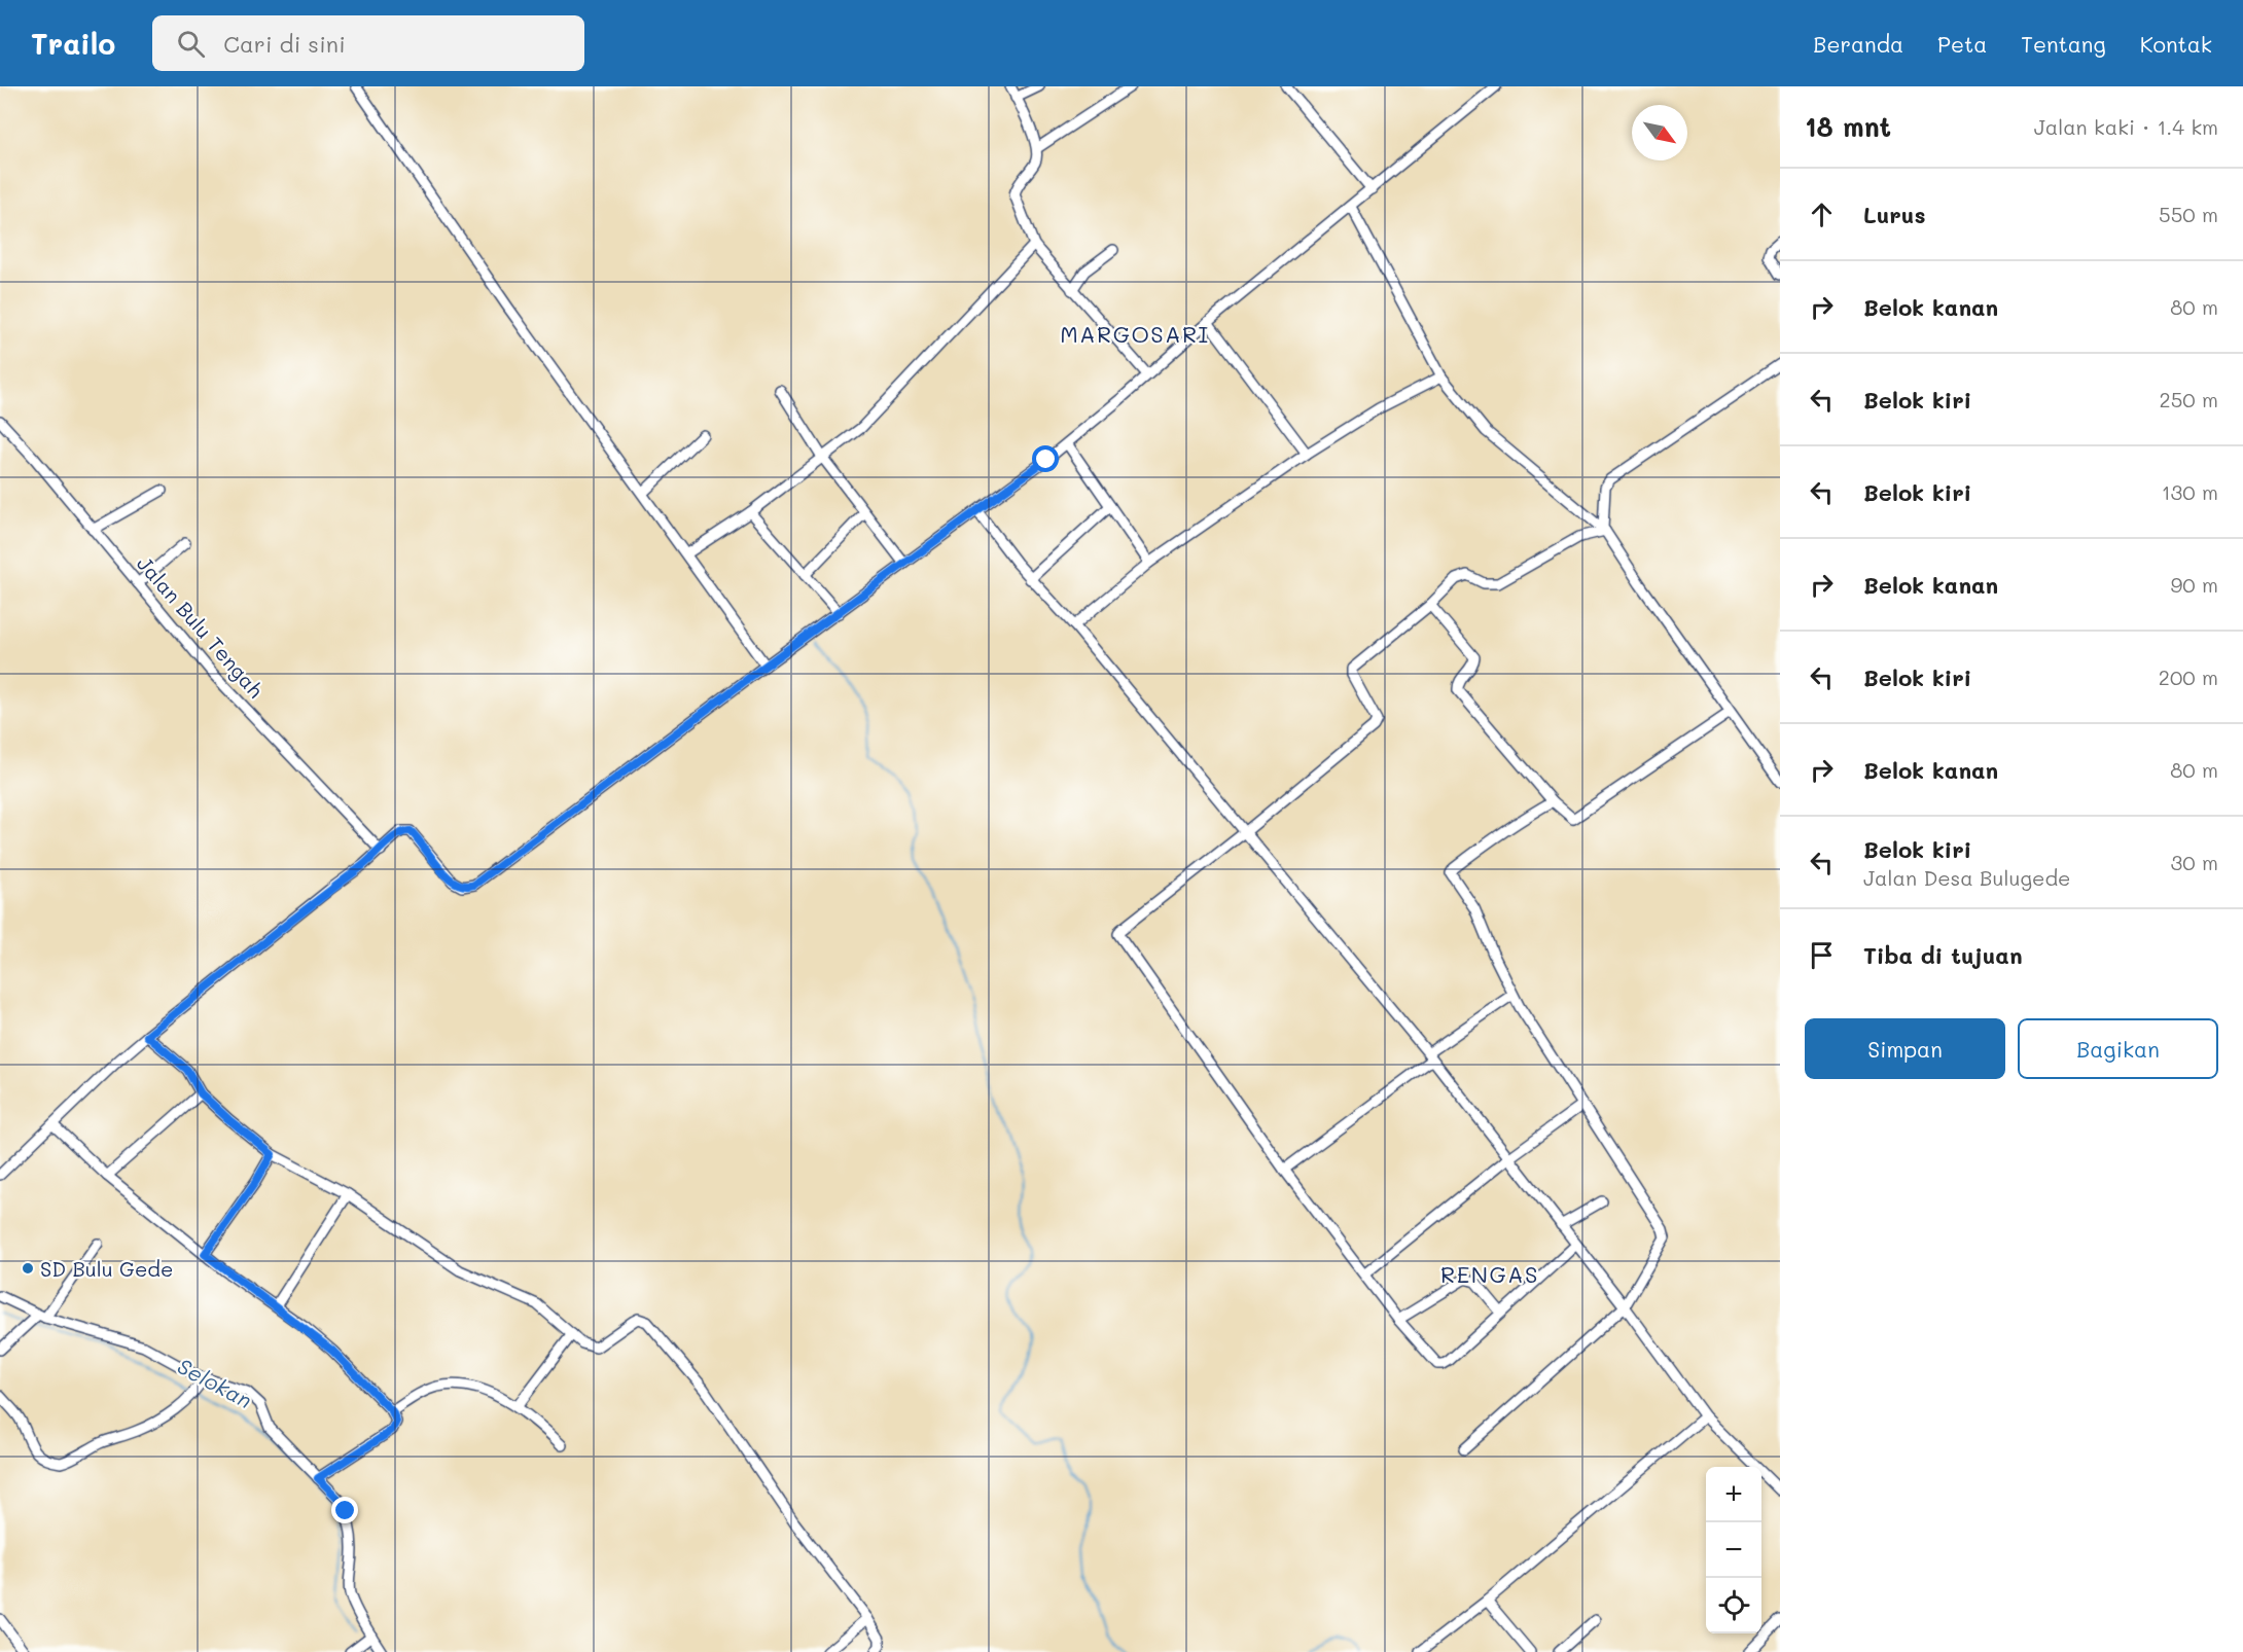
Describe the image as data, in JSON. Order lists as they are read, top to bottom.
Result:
{
  "streets": {
    "street": ["Jalan Bulu Tengah"]
  },
  "districts": ["MARGOSARI", "RENGAS"],
  "water": ["Selokan"],
  "places": ["SD Bulu Gede"],
  "north": "bottom right",
  "page": {
    "header": "Trailo",
    "search": "Cari di sini",
    "nav": [
      "Beranda",
      "Peta",
      "Tentang",
      "Kontak"
    ],
    "heading": ["18 mnt", "Jalan kaki · 1.4 km"],
    "list": [
      ["Lurus", "550 m"],
      ["Belok kanan", "80 m"],
      ["Belok kiri", "250 m"],
      ["Belok kiri", "130 m"],
      ["Belok kanan", "90 m"],
      ["Belok kiri", "200 m"],
      ["Belok kanan", "80 m"],
      ["Belok kiri", "Jalan Desa Bulugede", "30 m"],
      "Tiba di tujuan"
    ],
    "buttons": ["Simpan", "Bagikan"],
    "map_buttons": ["+", "−"]
  }
}
